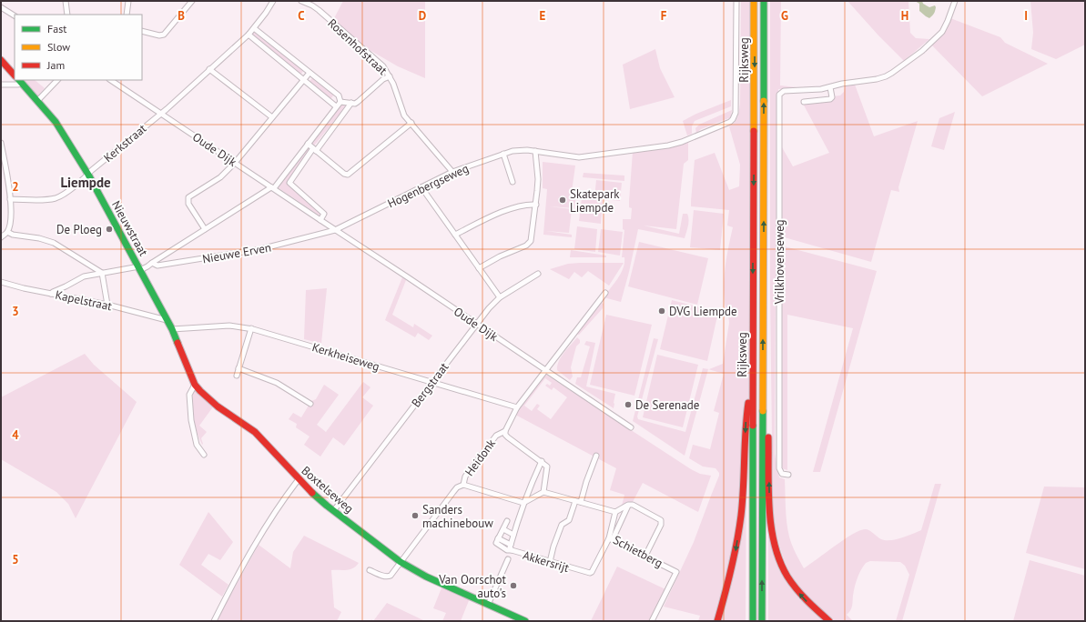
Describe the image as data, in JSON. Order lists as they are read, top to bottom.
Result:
{
  "streets": {
    "main road": ["Rijksweg", "Nieuwstraat", "Boxtelseweg"],
    "street": [
      "Rosenhofstraat",
      "Kerkstraat",
      "Oude Dijk",
      "Hogenbergseweg",
      "Nieuwe Erven",
      "Vrilkhovenseweg",
      "Kapelstraat",
      "Kerkheiseweg",
      "Bergstraat",
      "Heidonk",
      "Schietberg",
      "Akkersrijt"
    ]
  },
  "crossings": [
    ["Rosenhofstraat", "Hogenbergseweg"],
    ["Kerkstraat", "Oude Dijk"],
    ["Kerkstraat", "Nieuwstraat"],
    ["Oude Dijk", "Hogenbergseweg"],
    ["Oude Dijk", "Nieuwe Erven"],
    ["Oude Dijk", "Bergstraat"],
    ["Oude Dijk", "Heidonk"],
    ["Hogenbergseweg", "Nieuwe Erven"],
    ["Nieuwstraat", "Kapelstraat"],
    ["Nieuwstraat", "Boxtelseweg"],
    ["Kapelstraat", "Boxtelseweg"],
    ["Kerkheiseweg", "Bergstraat"],
    ["Kerkheiseweg", "Heidonk"],
    ["Kerkheiseweg", "Boxtelseweg"],
    ["Bergstraat", "Boxtelseweg"],
    ["Heidonk", "Boxtelseweg"],
    ["Schietberg", "Akkersrijt"]
  ],
  "districts": ["Liempde"],
  "places": [
    "Skatepark Liempde",
    "De Ploeg",
    "DVG Liempde",
    "De Serenade",
    "Sanders machinebouw",
    "Van Oorschot auto's"
  ],
  "legend": ["Fast", "Slow", "Jam"],
  "grid": {
    "columns": [
      "B",
      "C",
      "D",
      "E",
      "F",
      "G",
      "H",
      "I"
    ],
    "rows": [
      "2",
      "3",
      "4",
      "5"
    ]
  }
}
